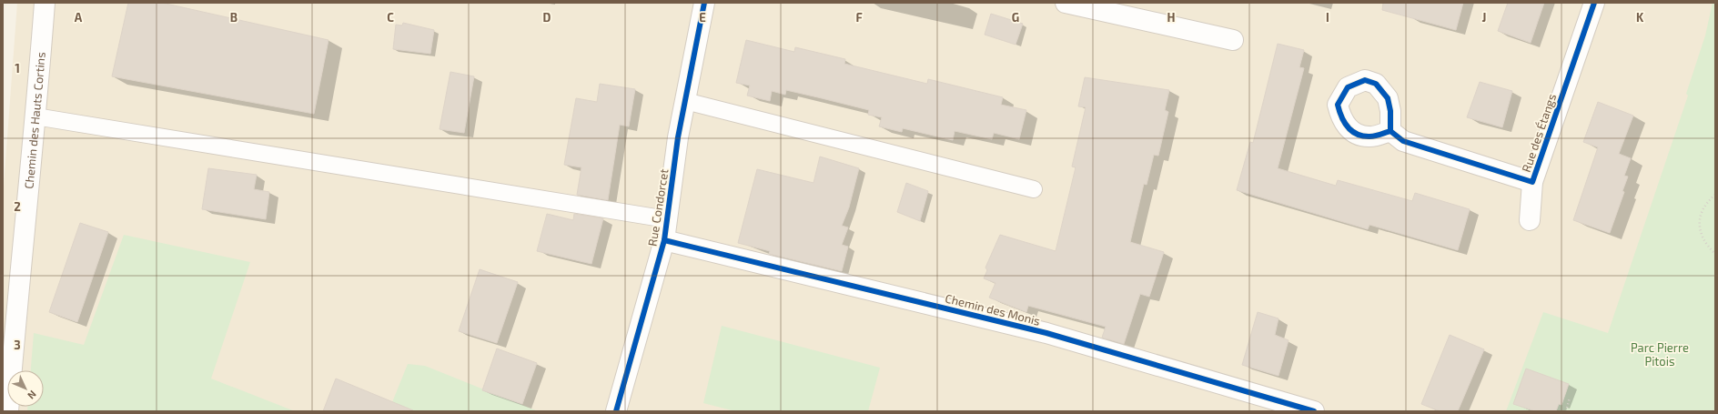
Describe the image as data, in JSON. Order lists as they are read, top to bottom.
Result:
{
  "streets": {
    "street": [
      "Chemin des Hauts Cortins",
      "Rue des Étangs",
      "Rue Condorcet",
      "Chemin des Monis"
    ]
  },
  "crossings": [
    ["Rue Condorcet", "Chemin des Monis"]
  ],
  "parks": ["Parc Pierre Pitois"],
  "north": "bottom right",
  "grid": {
    "columns": [
      "A",
      "B",
      "C",
      "D",
      "E",
      "F",
      "G",
      "H",
      "I",
      "J",
      "K"
    ],
    "rows": ["1", "2", "3"]
  }
}
